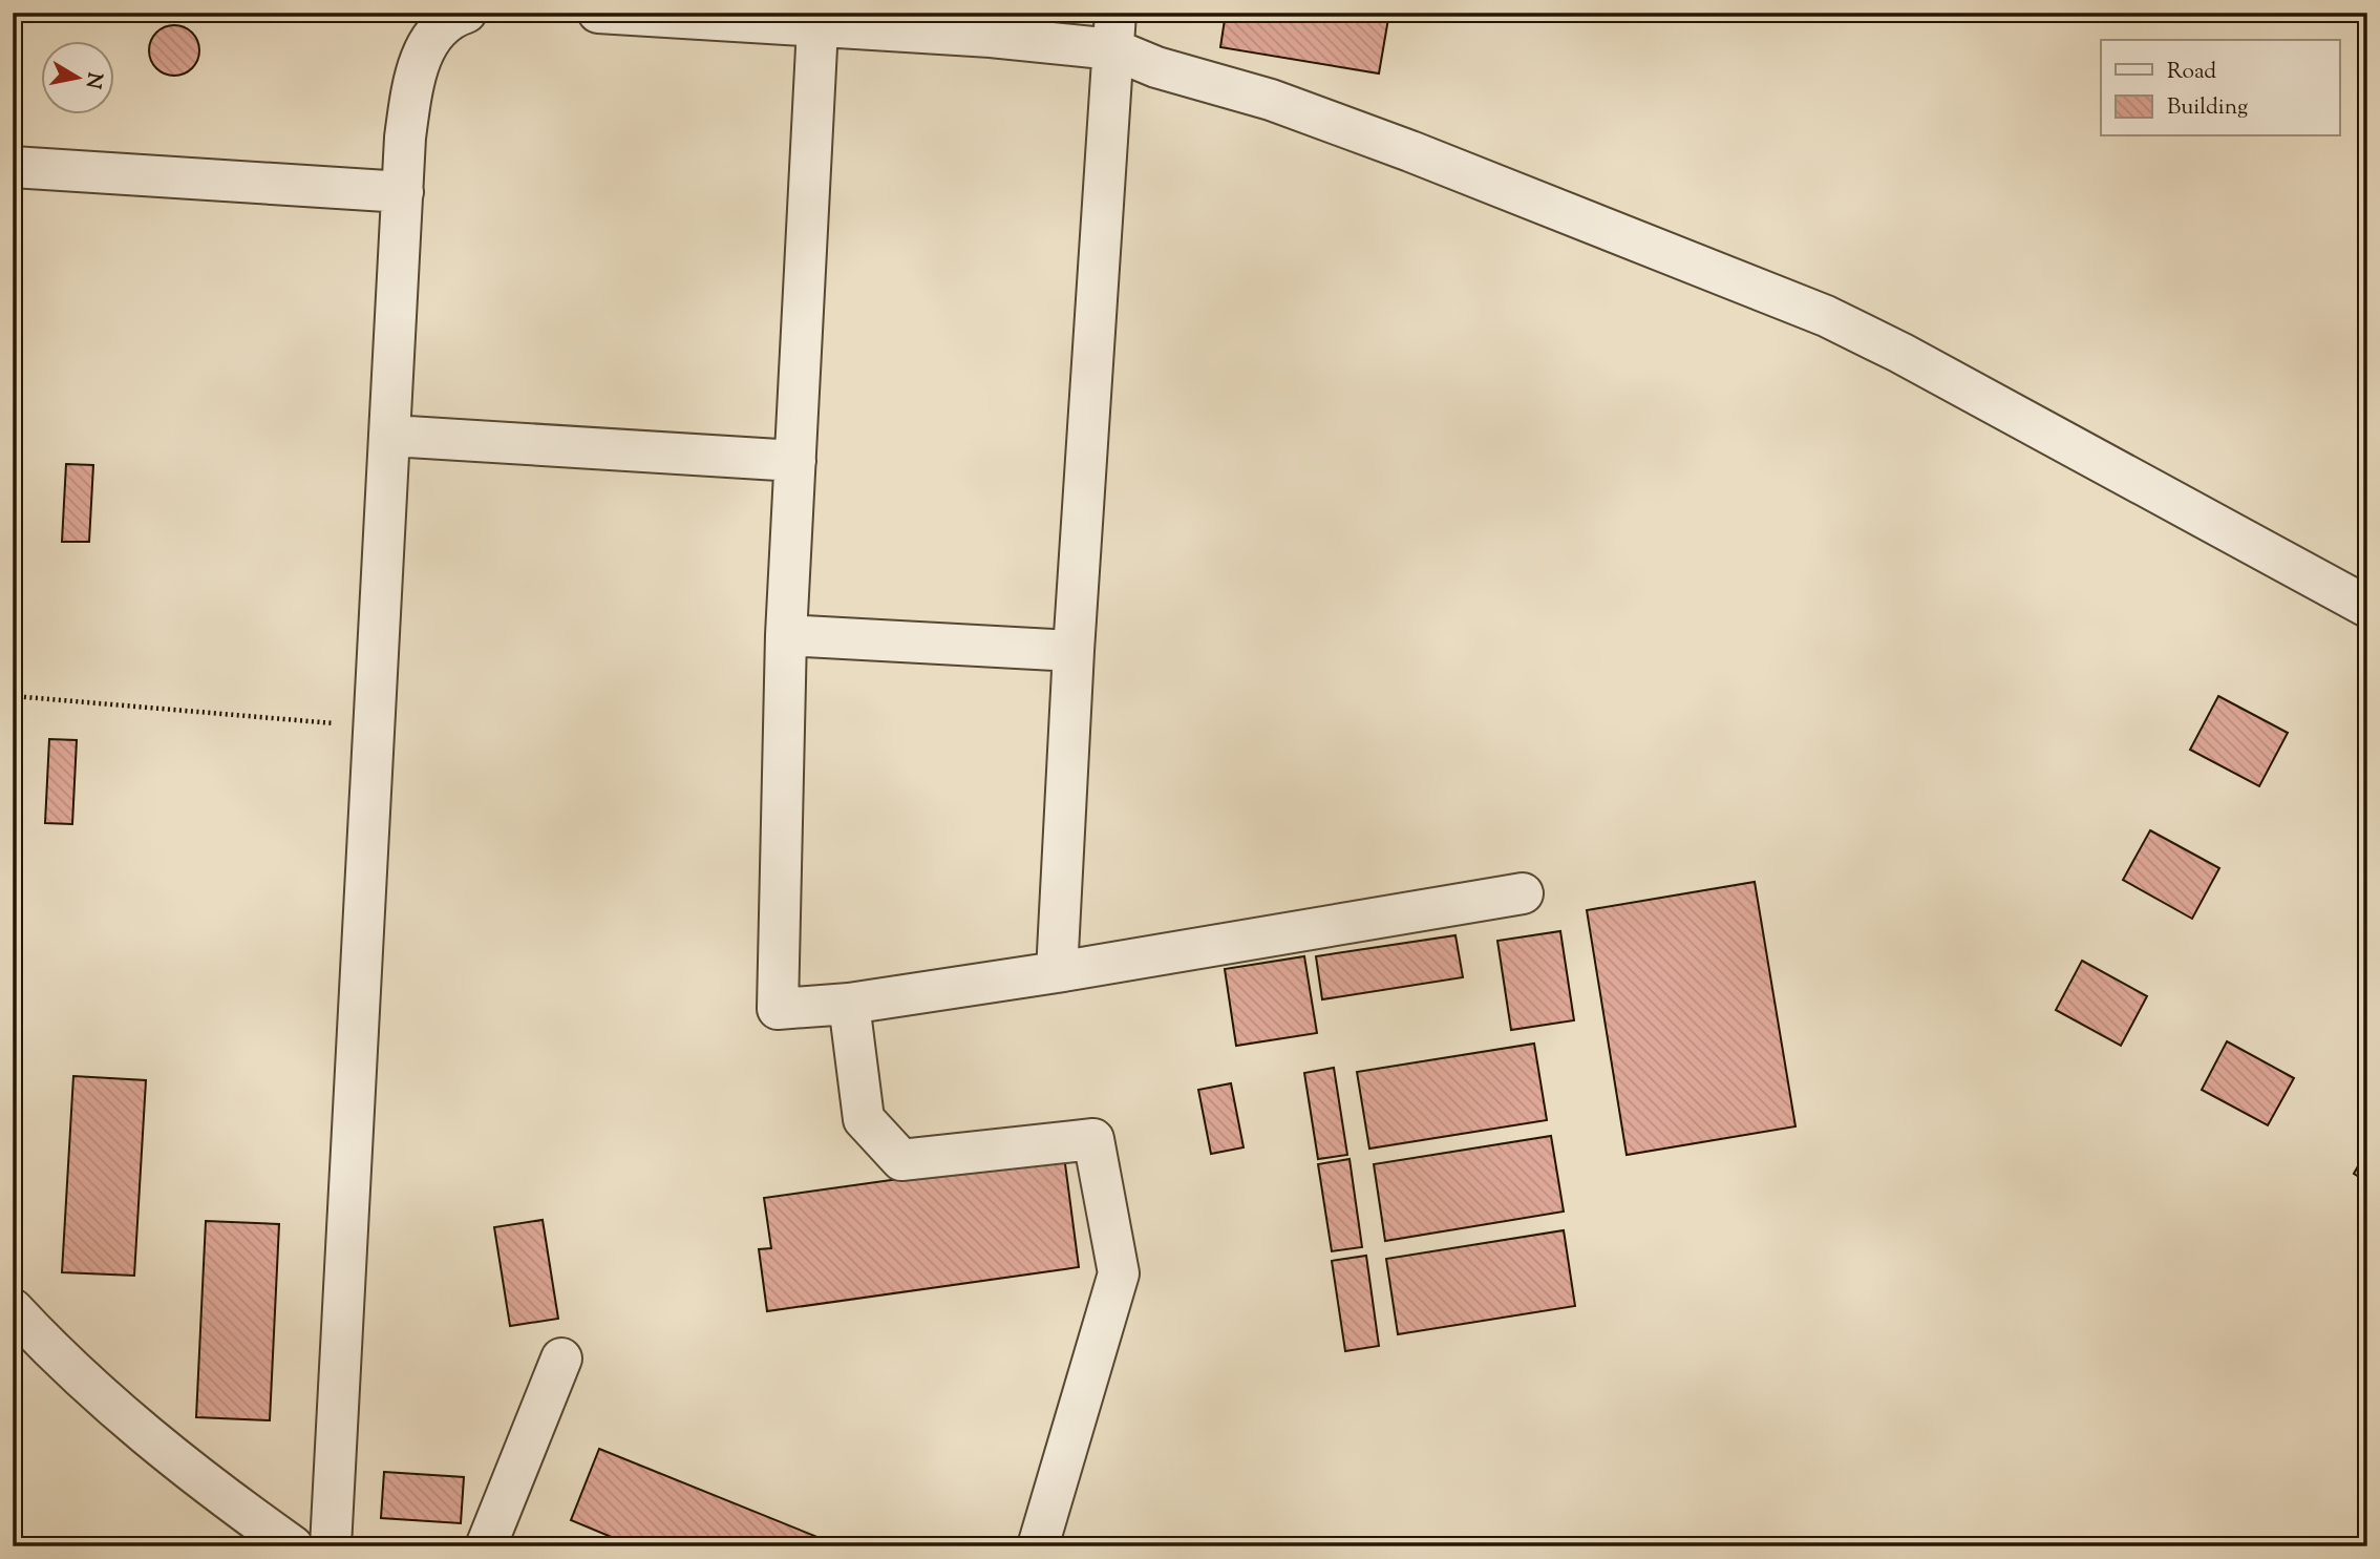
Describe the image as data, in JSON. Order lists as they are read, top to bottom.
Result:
{
  "legend": ["Road", "Building"],
  "north": "right"
}
